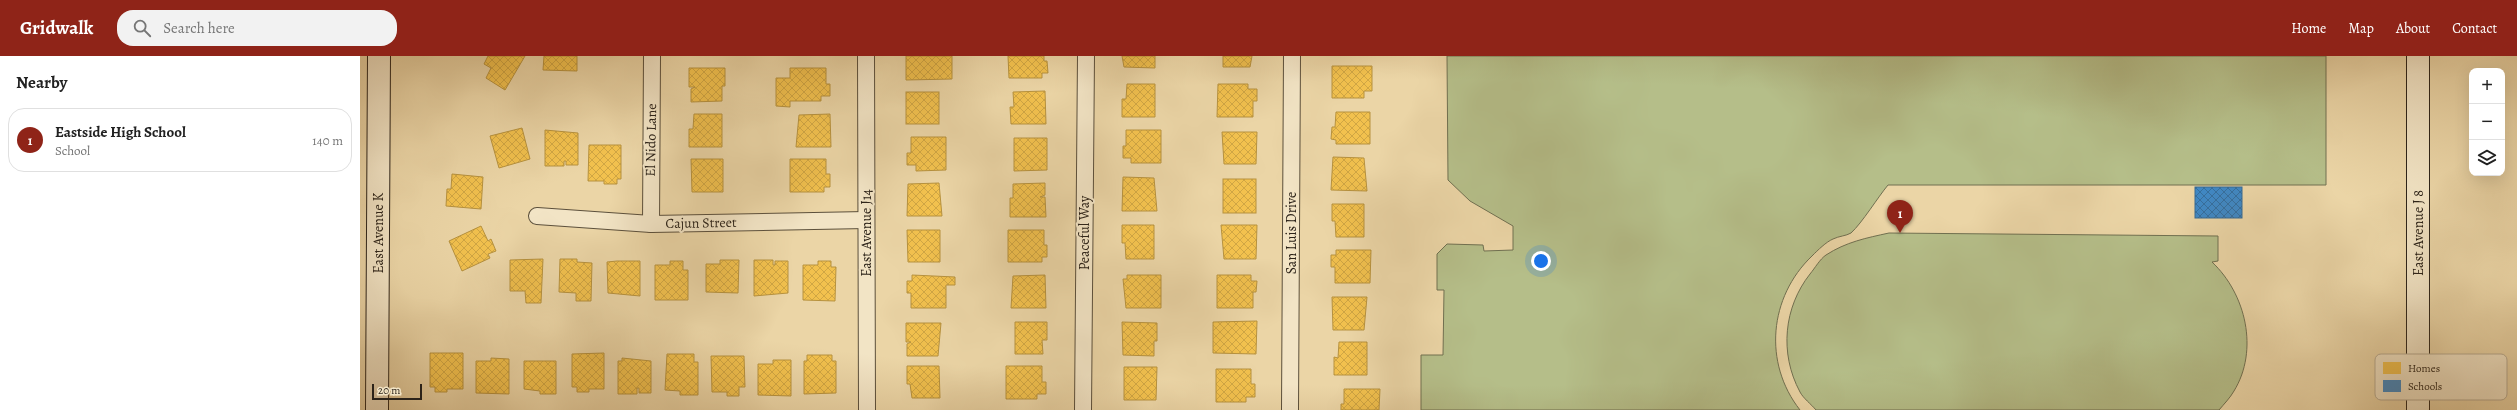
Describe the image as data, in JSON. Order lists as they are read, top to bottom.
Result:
{
  "streets": {
    "main road": ["East Avenue K", "East Avenue J 8"],
    "street": [
      "El Nido Lane",
      "Cajun Street",
      "East Avenue J14",
      "Peaceful Way",
      "San Luis Drive"
    ]
  },
  "crossings": [
    ["El Nido Lane", "Cajun Street"],
    ["Cajun Street", "East Avenue J14"]
  ],
  "legend": ["Homes", "Schools"],
  "scale_bar": "20 m",
  "page": {
    "header": "Gridwalk",
    "search": "Search here",
    "nav": [
      "Home",
      "Map",
      "About",
      "Contact"
    ],
    "heading": "Nearby",
    "map_buttons": ["+", "−"],
    "list": [
      {
        "mark": "1",
        "name": "Eastside High School",
        "note": "School",
        "value": "140 m"
      }
    ],
    "pins": "1",
    "scale": "20 m"
  }
}
